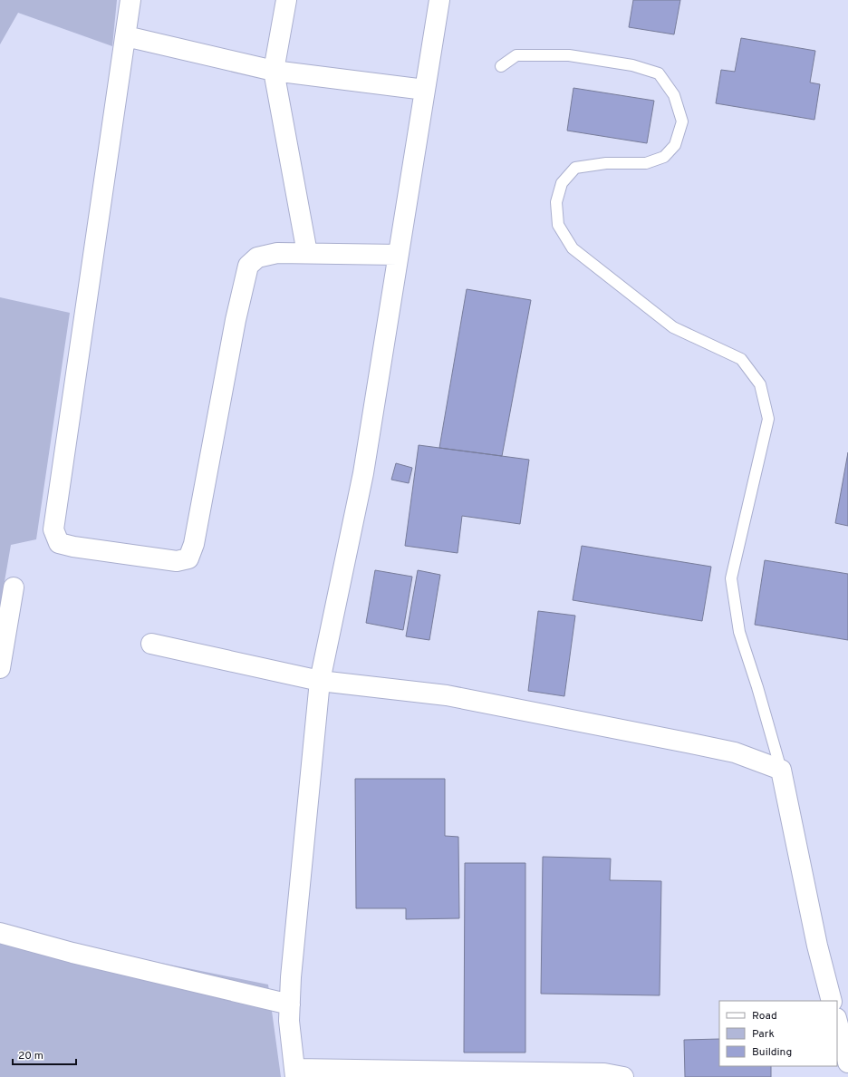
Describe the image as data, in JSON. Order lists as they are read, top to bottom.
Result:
{
  "legend": ["Road", "Park", "Building"],
  "scale_bar": "20 m"
}
